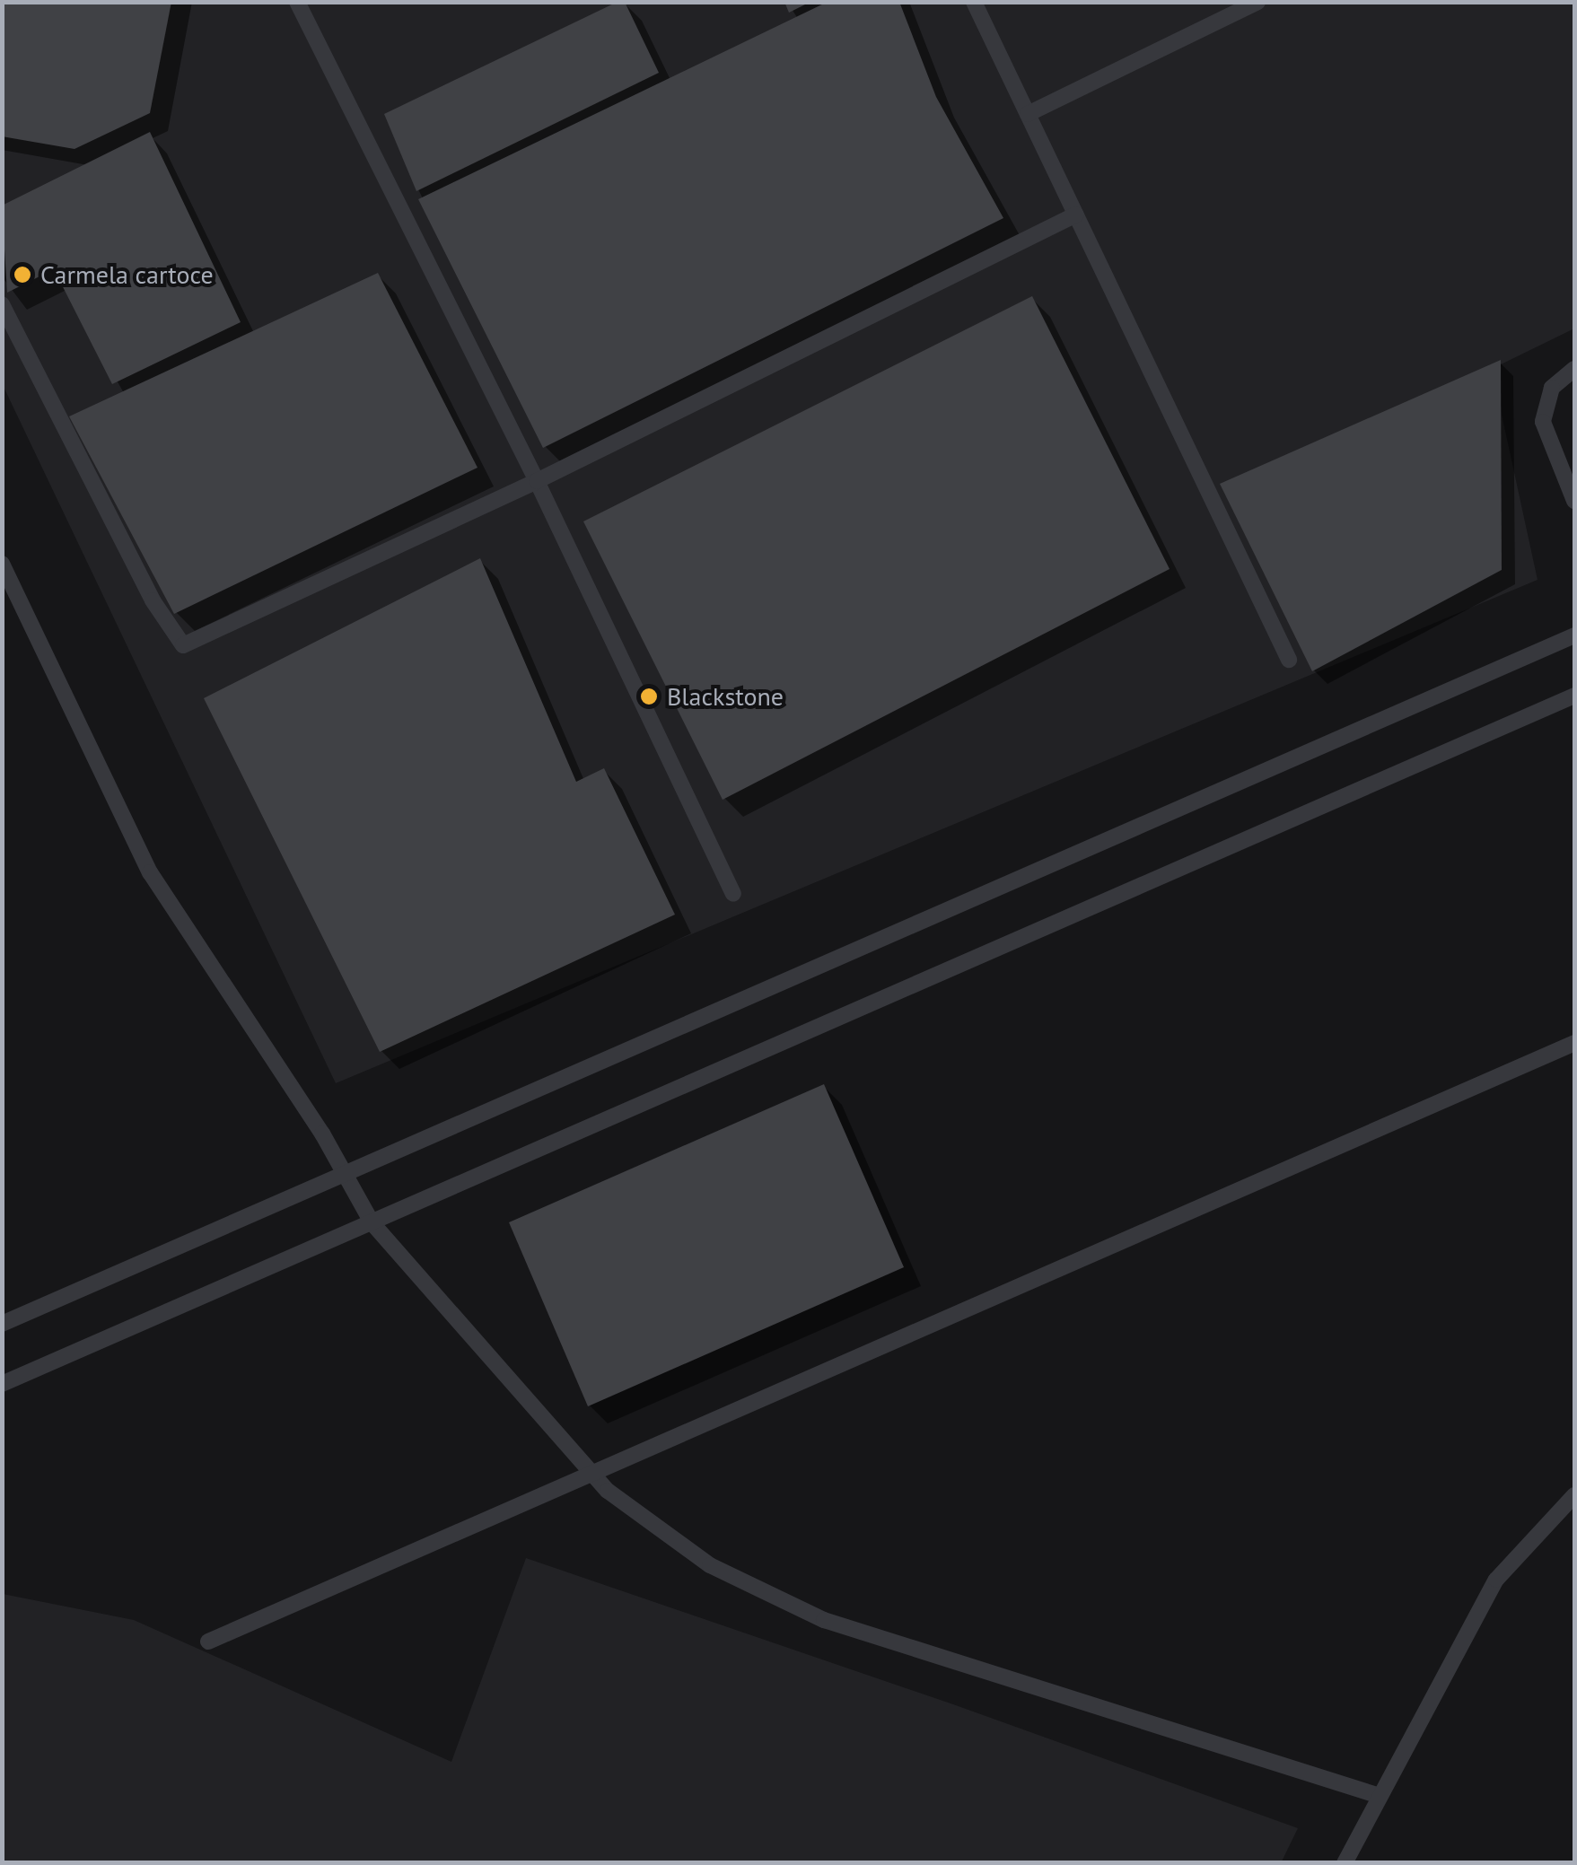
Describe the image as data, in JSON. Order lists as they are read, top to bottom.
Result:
{
  "places": ["Carmela cartoce", "Blackstone"]
}
